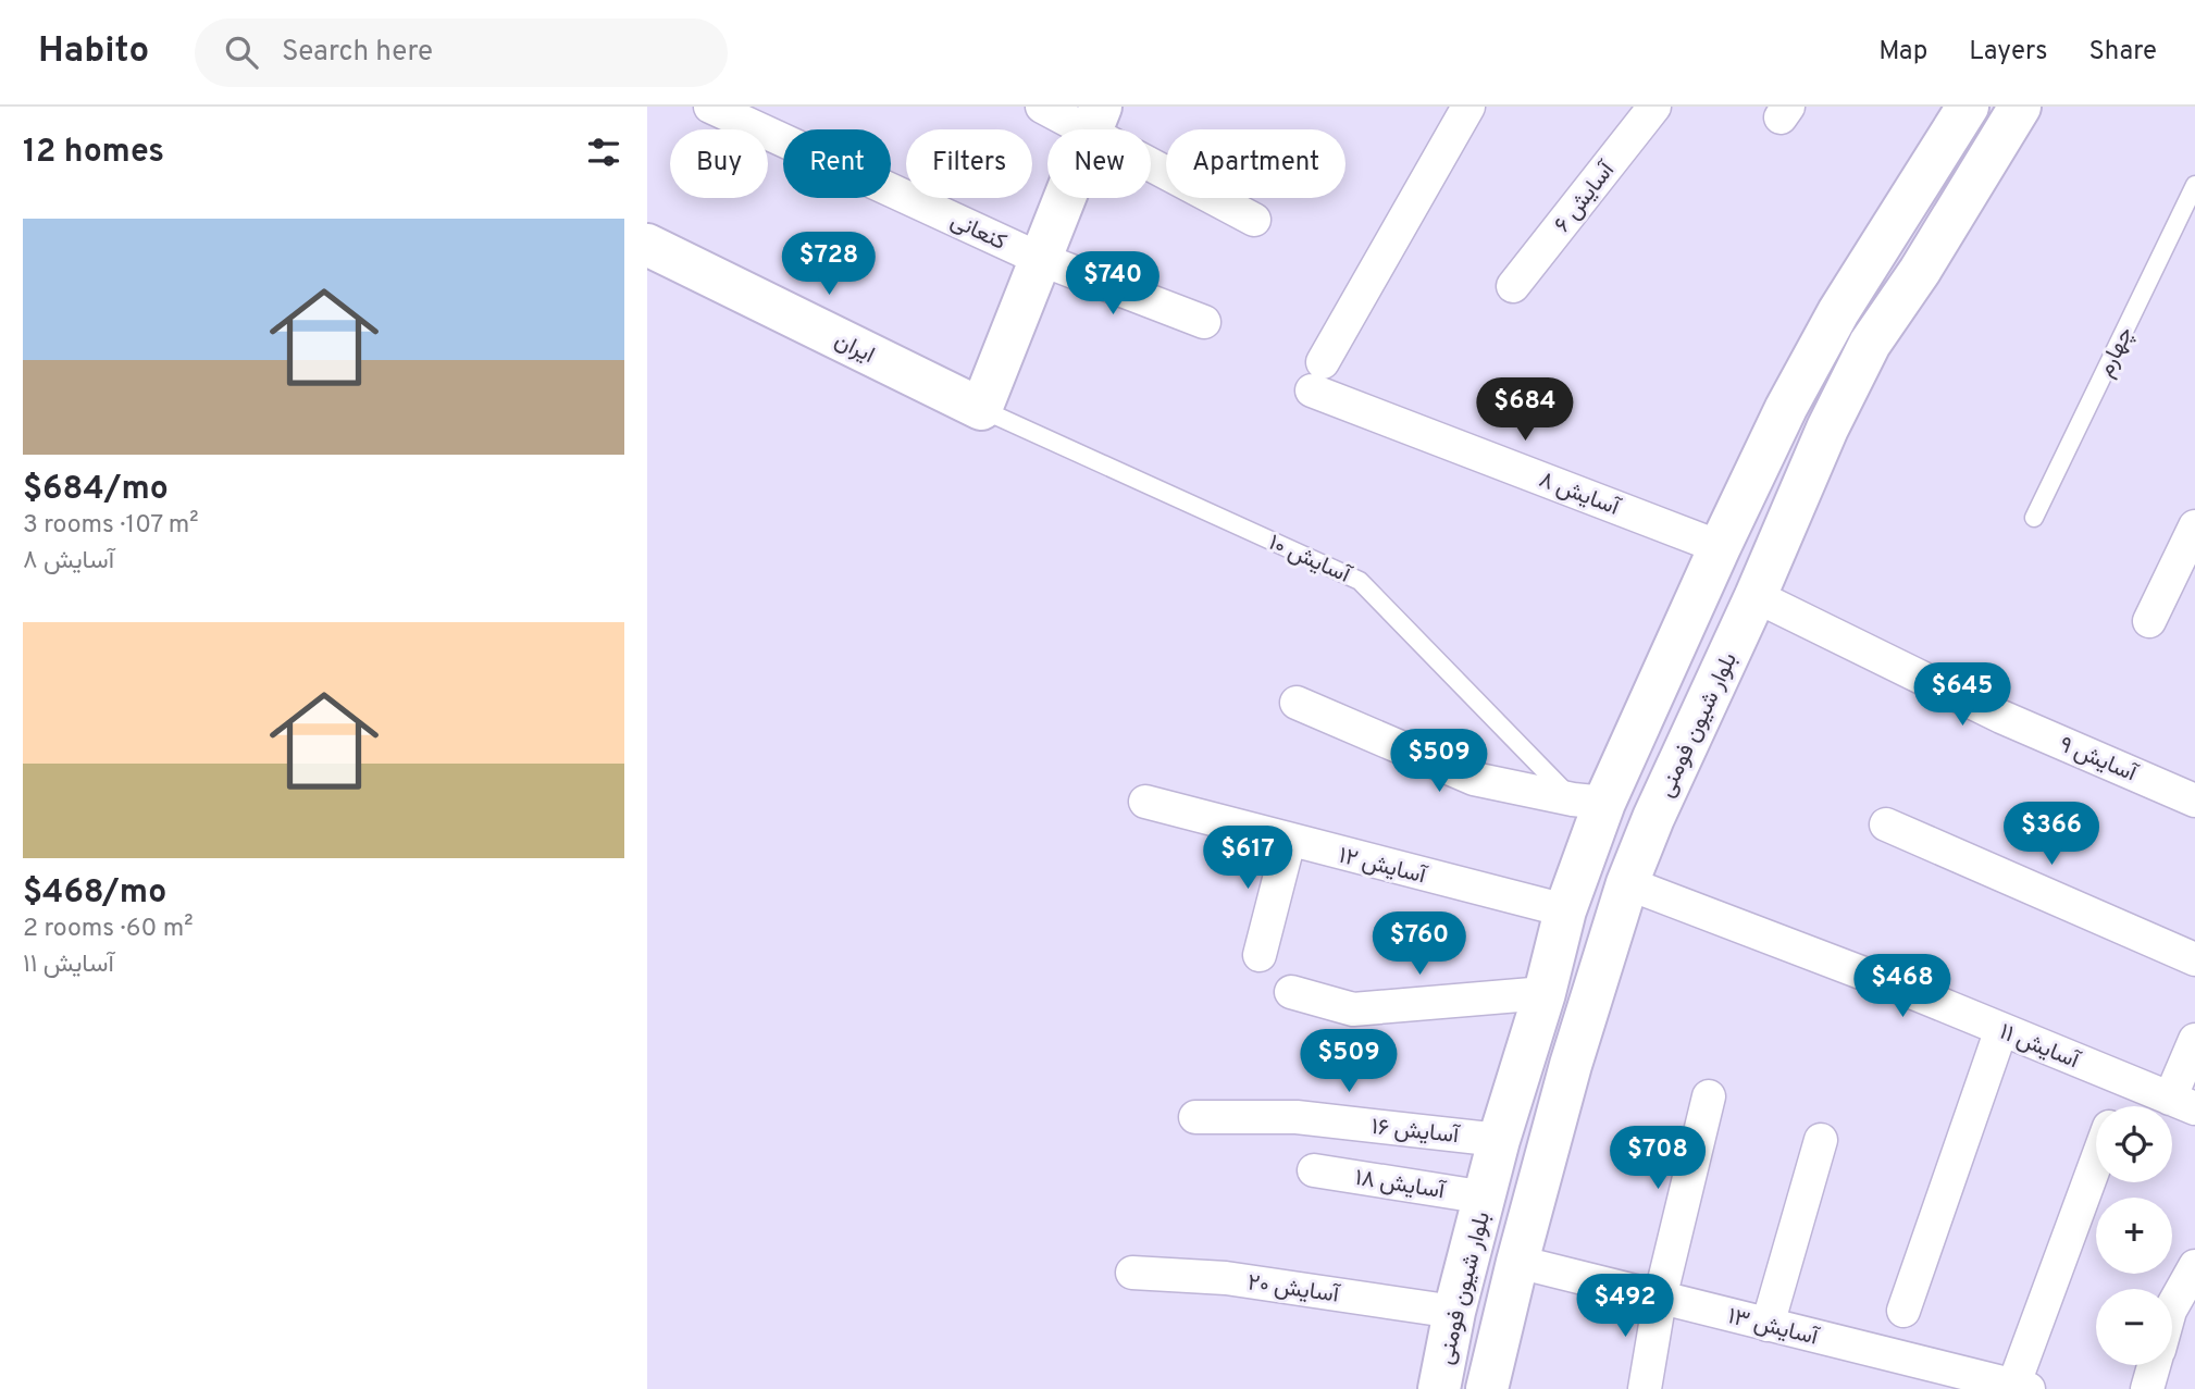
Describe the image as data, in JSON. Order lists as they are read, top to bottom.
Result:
{
  "streets": {
    "main road": ["ایران", "بلوار شیون فومنی"],
    "street": [
      "آسایش ۶",
      "کنعانی",
      "آسایش ۸",
      "آسایش ۹",
      "آسایش ۱۲",
      "آسایش ۱۱",
      "آسایش ۱۶",
      "آسایش ۱۸",
      "آسایش ۲۰",
      "آسایش ۱۳"
    ],
    "lane": ["چهارم", "آسایش ‍۱۰"]
  },
  "crossings": [
    ["ایران", "آسایش ‍۱۰"],
    ["آسایش ۸", "بلوار شیون فومنی"],
    ["آسایش ‍۱۰", "بلوار شیون فومنی"],
    ["بلوار شیون فومنی", "آسایش ۹"],
    ["بلوار شیون فومنی", "آسایش ۱۲"],
    ["بلوار شیون فومنی", "آسایش ۱۱"],
    ["بلوار شیون فومنی", "آسایش ۱۶"],
    ["بلوار شیون فومنی", "آسایش ۱۸"],
    ["بلوار شیون فومنی", "آسایش ۲۰"],
    ["بلوار شیون فومنی", "آسایش ۱۳"]
  ],
  "page": {
    "header": "Habito",
    "search": "Search here",
    "nav": ["Map", "Layers", "Share"],
    "heading": "12 homes",
    "chip": [
      "Buy",
      "Rent",
      "Filters",
      "New",
      "Apartment"
    ],
    "list": [
      {
        "name": "$684/mo",
        "note": "3 rooms · 107 m² · آسایش ۸"
      },
      {
        "name": "$468/mo",
        "note": "2 rooms · 60 m² · آسایش ۱۱"
      }
    ],
    "price": [
      "$728",
      "$740",
      "$684",
      "$645",
      "$509",
      "$366",
      "$617",
      "$760",
      "$468",
      "$509",
      "$708",
      "$492"
    ],
    "map_buttons": ["+", "−"]
  }
}
